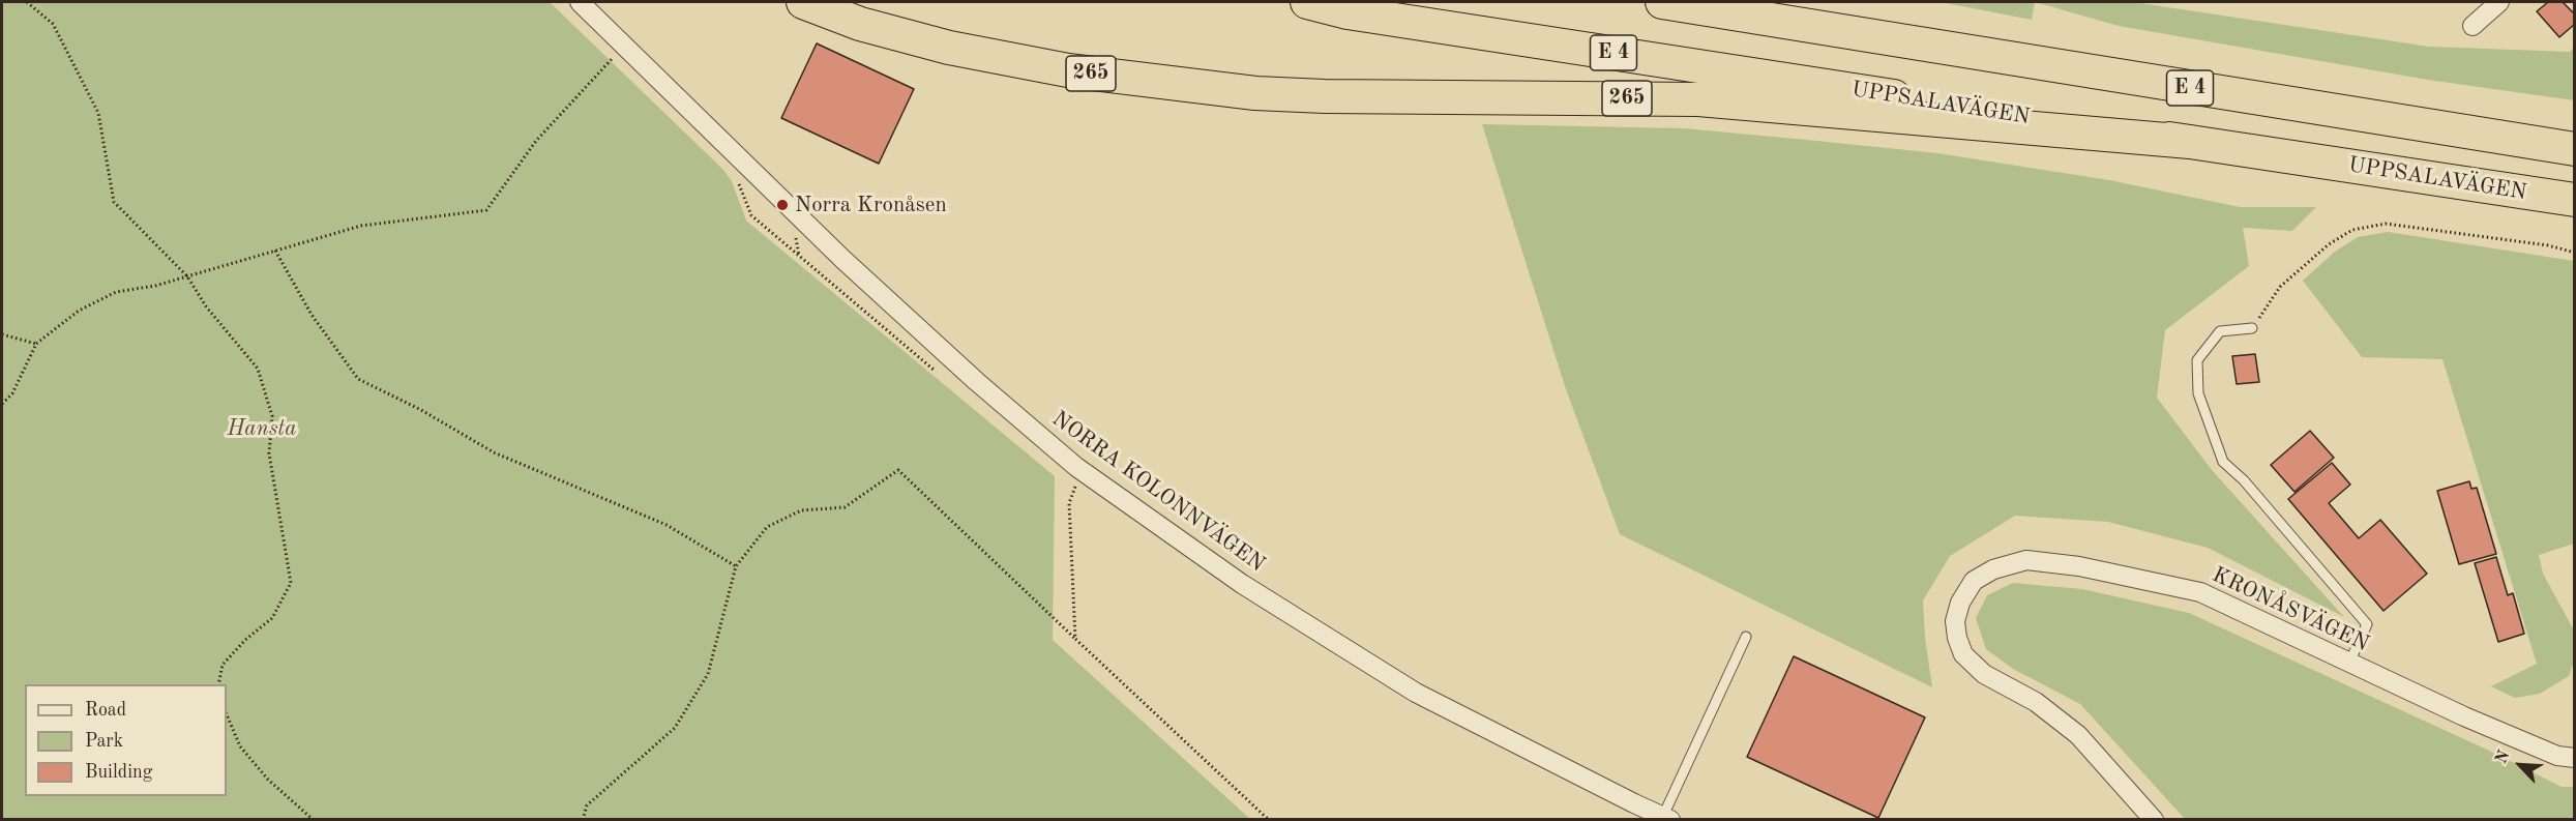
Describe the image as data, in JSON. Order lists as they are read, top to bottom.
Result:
{
  "streets": {
    "highway": ["E 4", "265", "UPPSALAVÄGEN"],
    "street": ["NORRA KOLONNVÄGEN", "KRONÅSVÄGEN"]
  },
  "crossings": [
    ["265", "UPPSALAVÄGEN"]
  ],
  "parks": ["Hansta"],
  "places": ["Norra Kronåsen"],
  "legend": ["Road", "Park", "Building"],
  "north": "top left"
}
